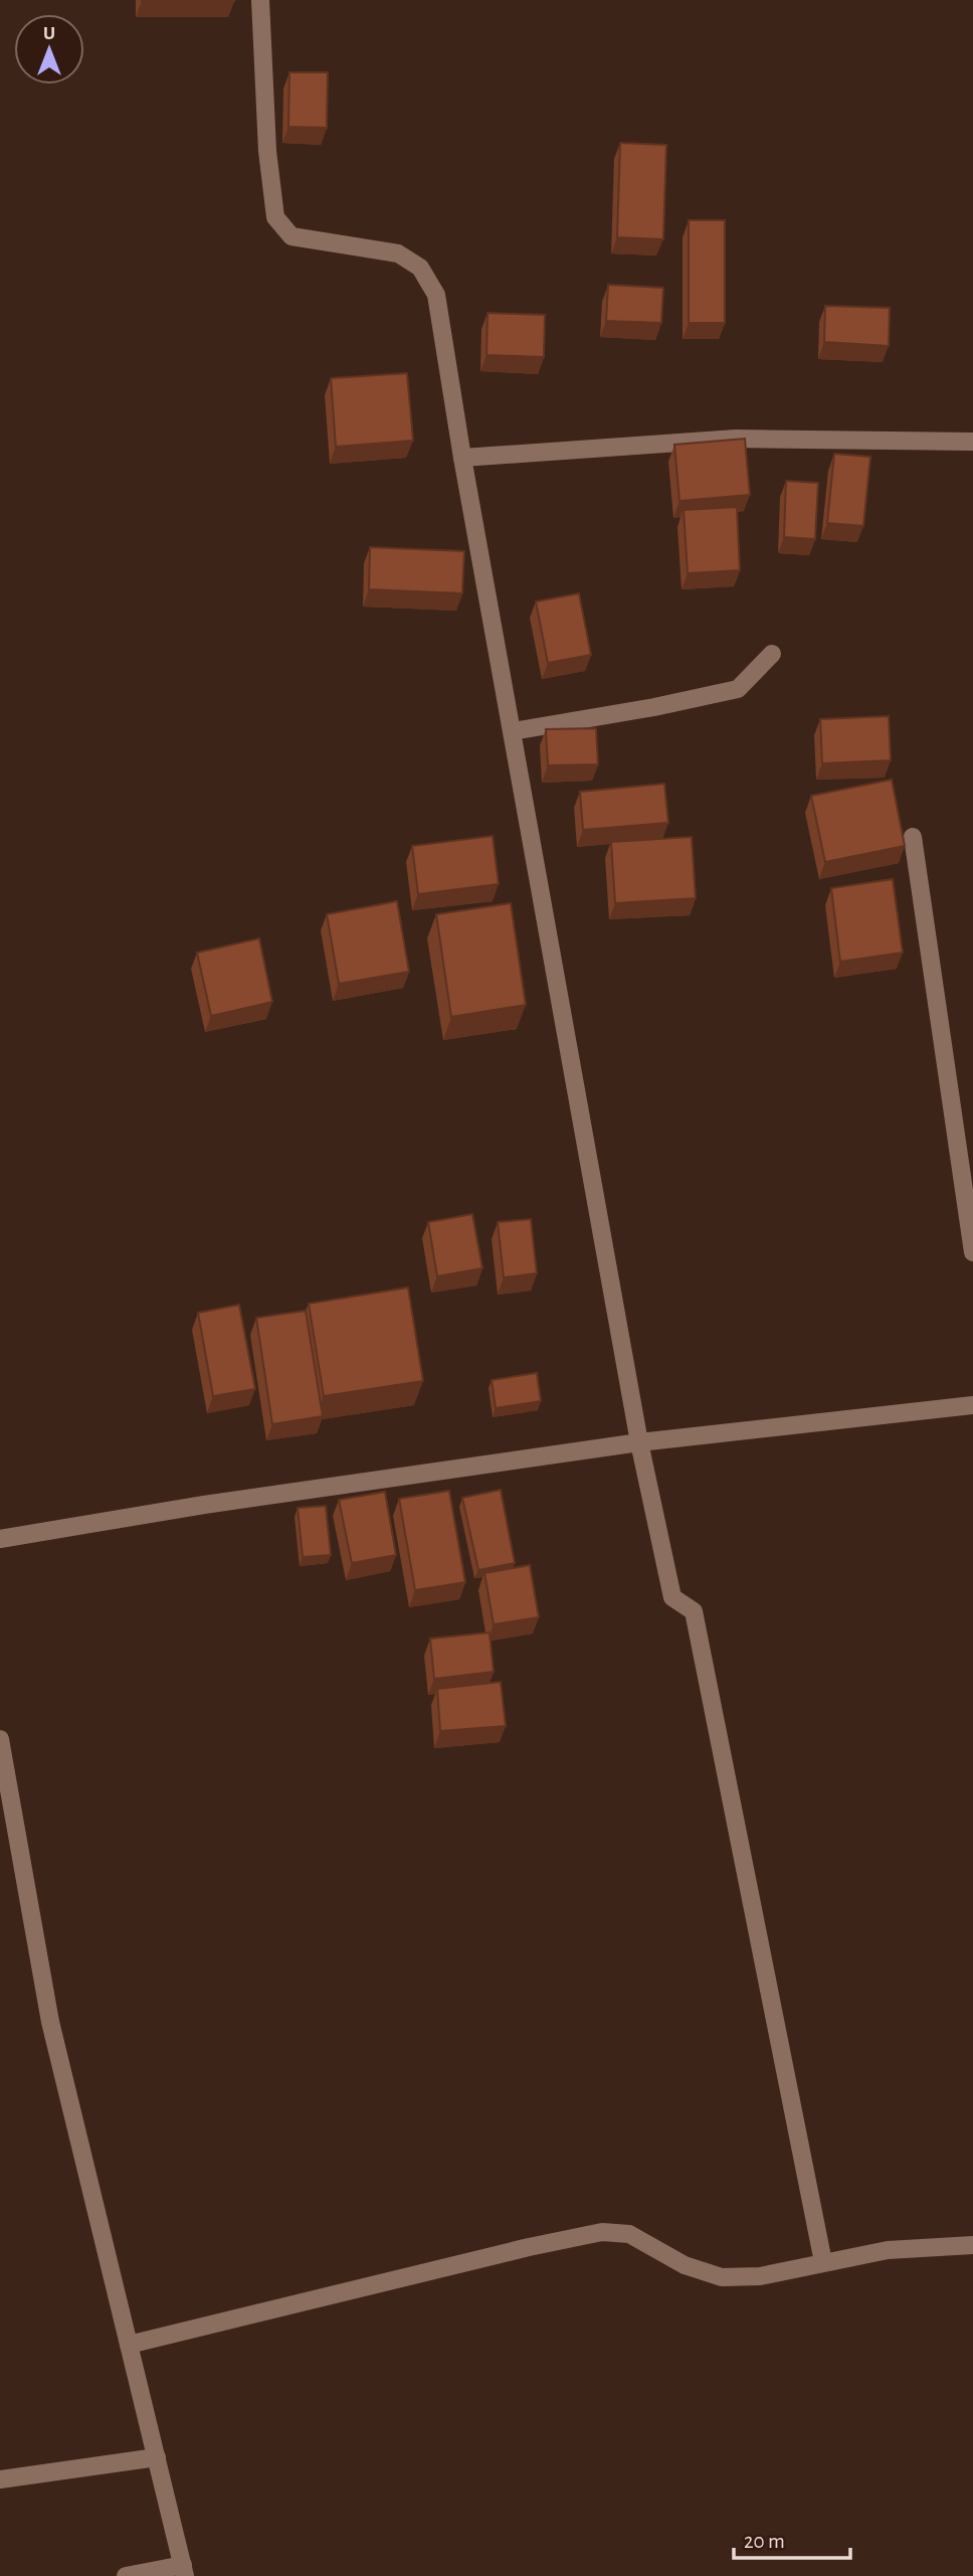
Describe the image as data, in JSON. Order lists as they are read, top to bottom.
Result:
{
  "scale_bar": "20 m",
  "north": "top"
}
